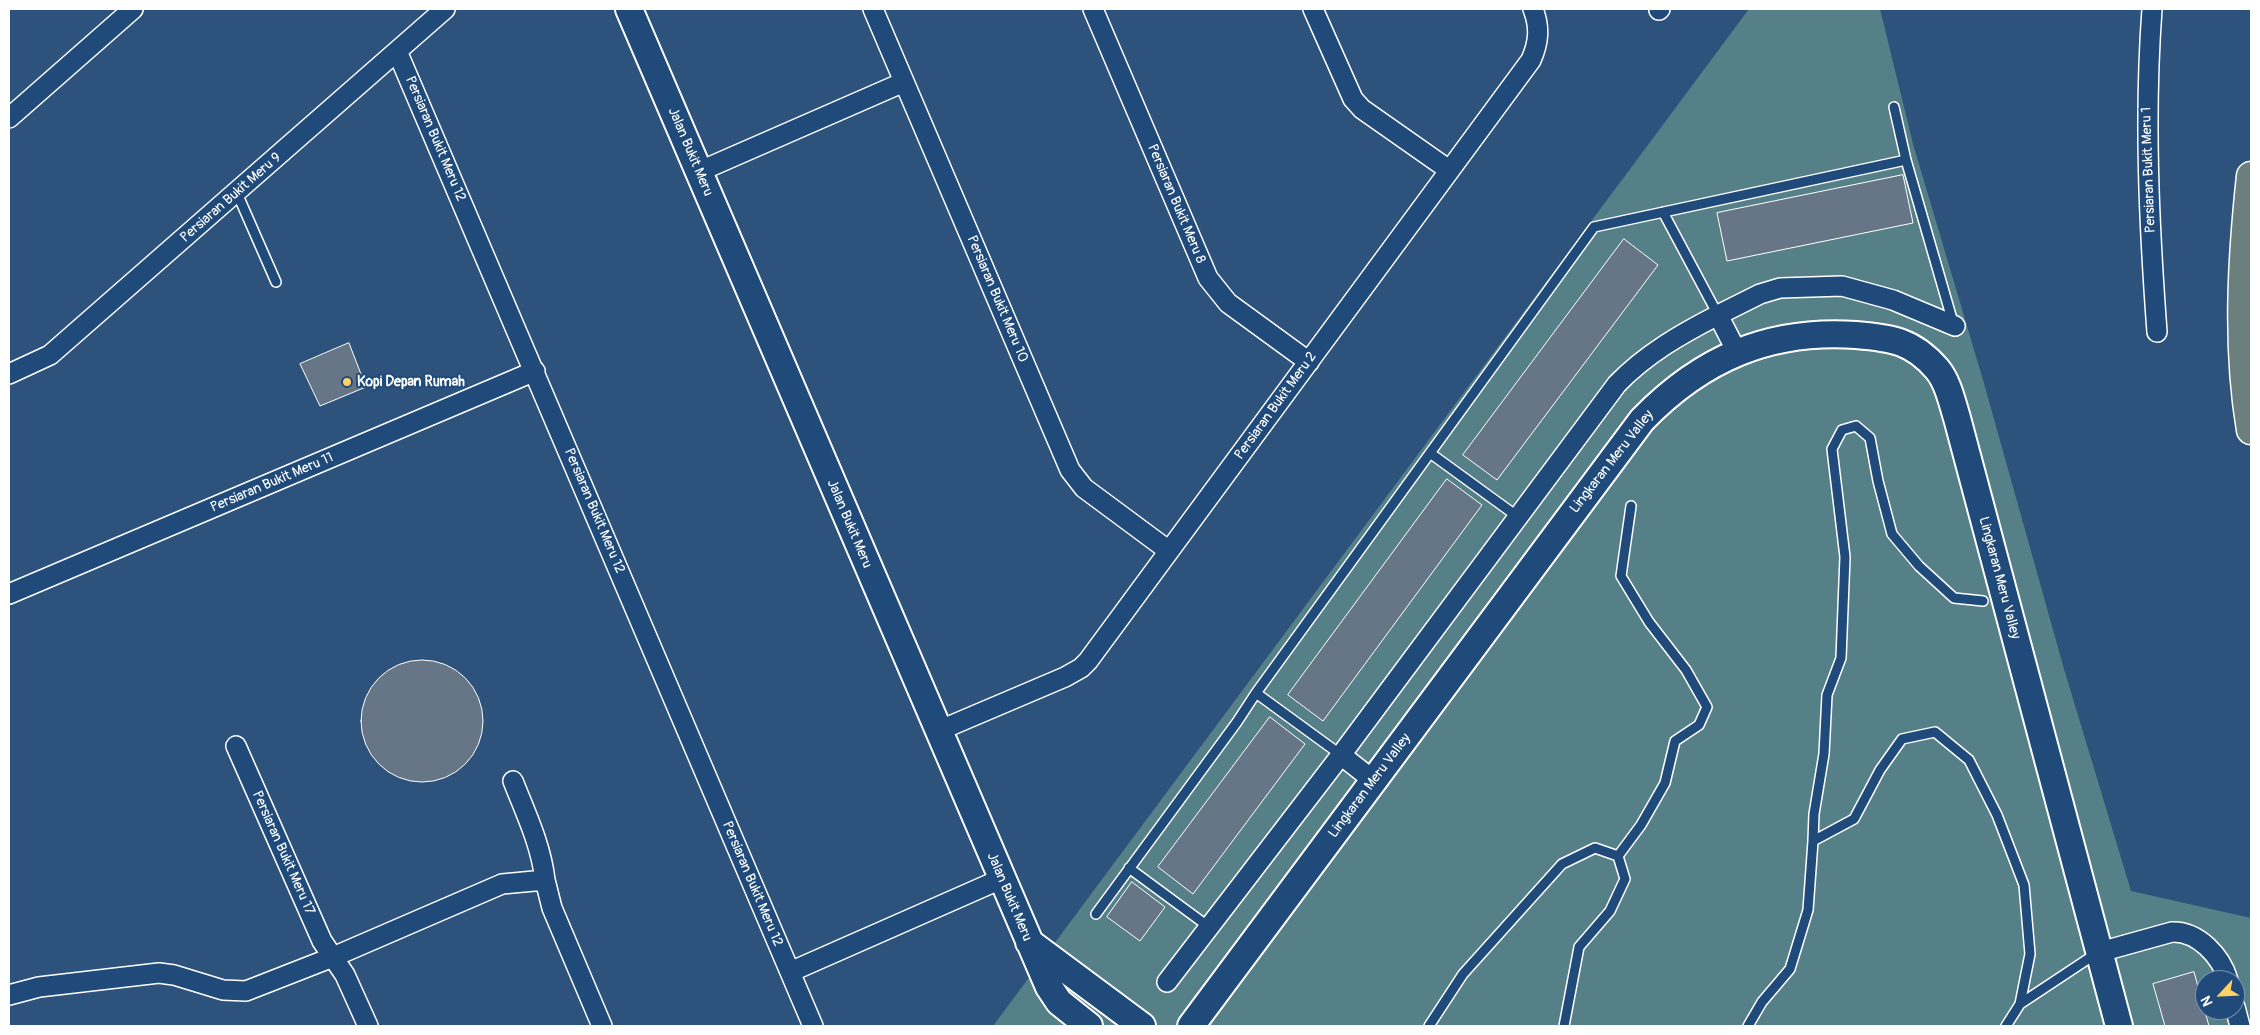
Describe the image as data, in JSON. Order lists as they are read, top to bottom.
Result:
{
  "streets": {
    "street": [
      "Persiaran Bukit Meru 12",
      "Jalan Bukit Meru",
      "Persiaran Bukit Meru 1",
      "Persiaran Bukit Meru 9",
      "Persiaran Bukit Meru 8",
      "Persiaran Bukit Meru 10",
      "Persiaran Bukit Meru 2",
      "Lingkaran Meru Valley",
      "Persiaran Bukit Meru 11",
      "Persiaran Bukit Meru 17"
    ]
  },
  "crossings": [
    ["Persiaran Bukit Meru 12", "Persiaran Bukit Meru 9"],
    ["Persiaran Bukit Meru 12", "Persiaran Bukit Meru 11"],
    ["Jalan Bukit Meru", "Persiaran Bukit Meru 2"],
    ["Persiaran Bukit Meru 8", "Persiaran Bukit Meru 2"],
    ["Persiaran Bukit Meru 10", "Persiaran Bukit Meru 2"]
  ],
  "places": ["Kopi Depan Rumah"],
  "north": "bottom left"
}
